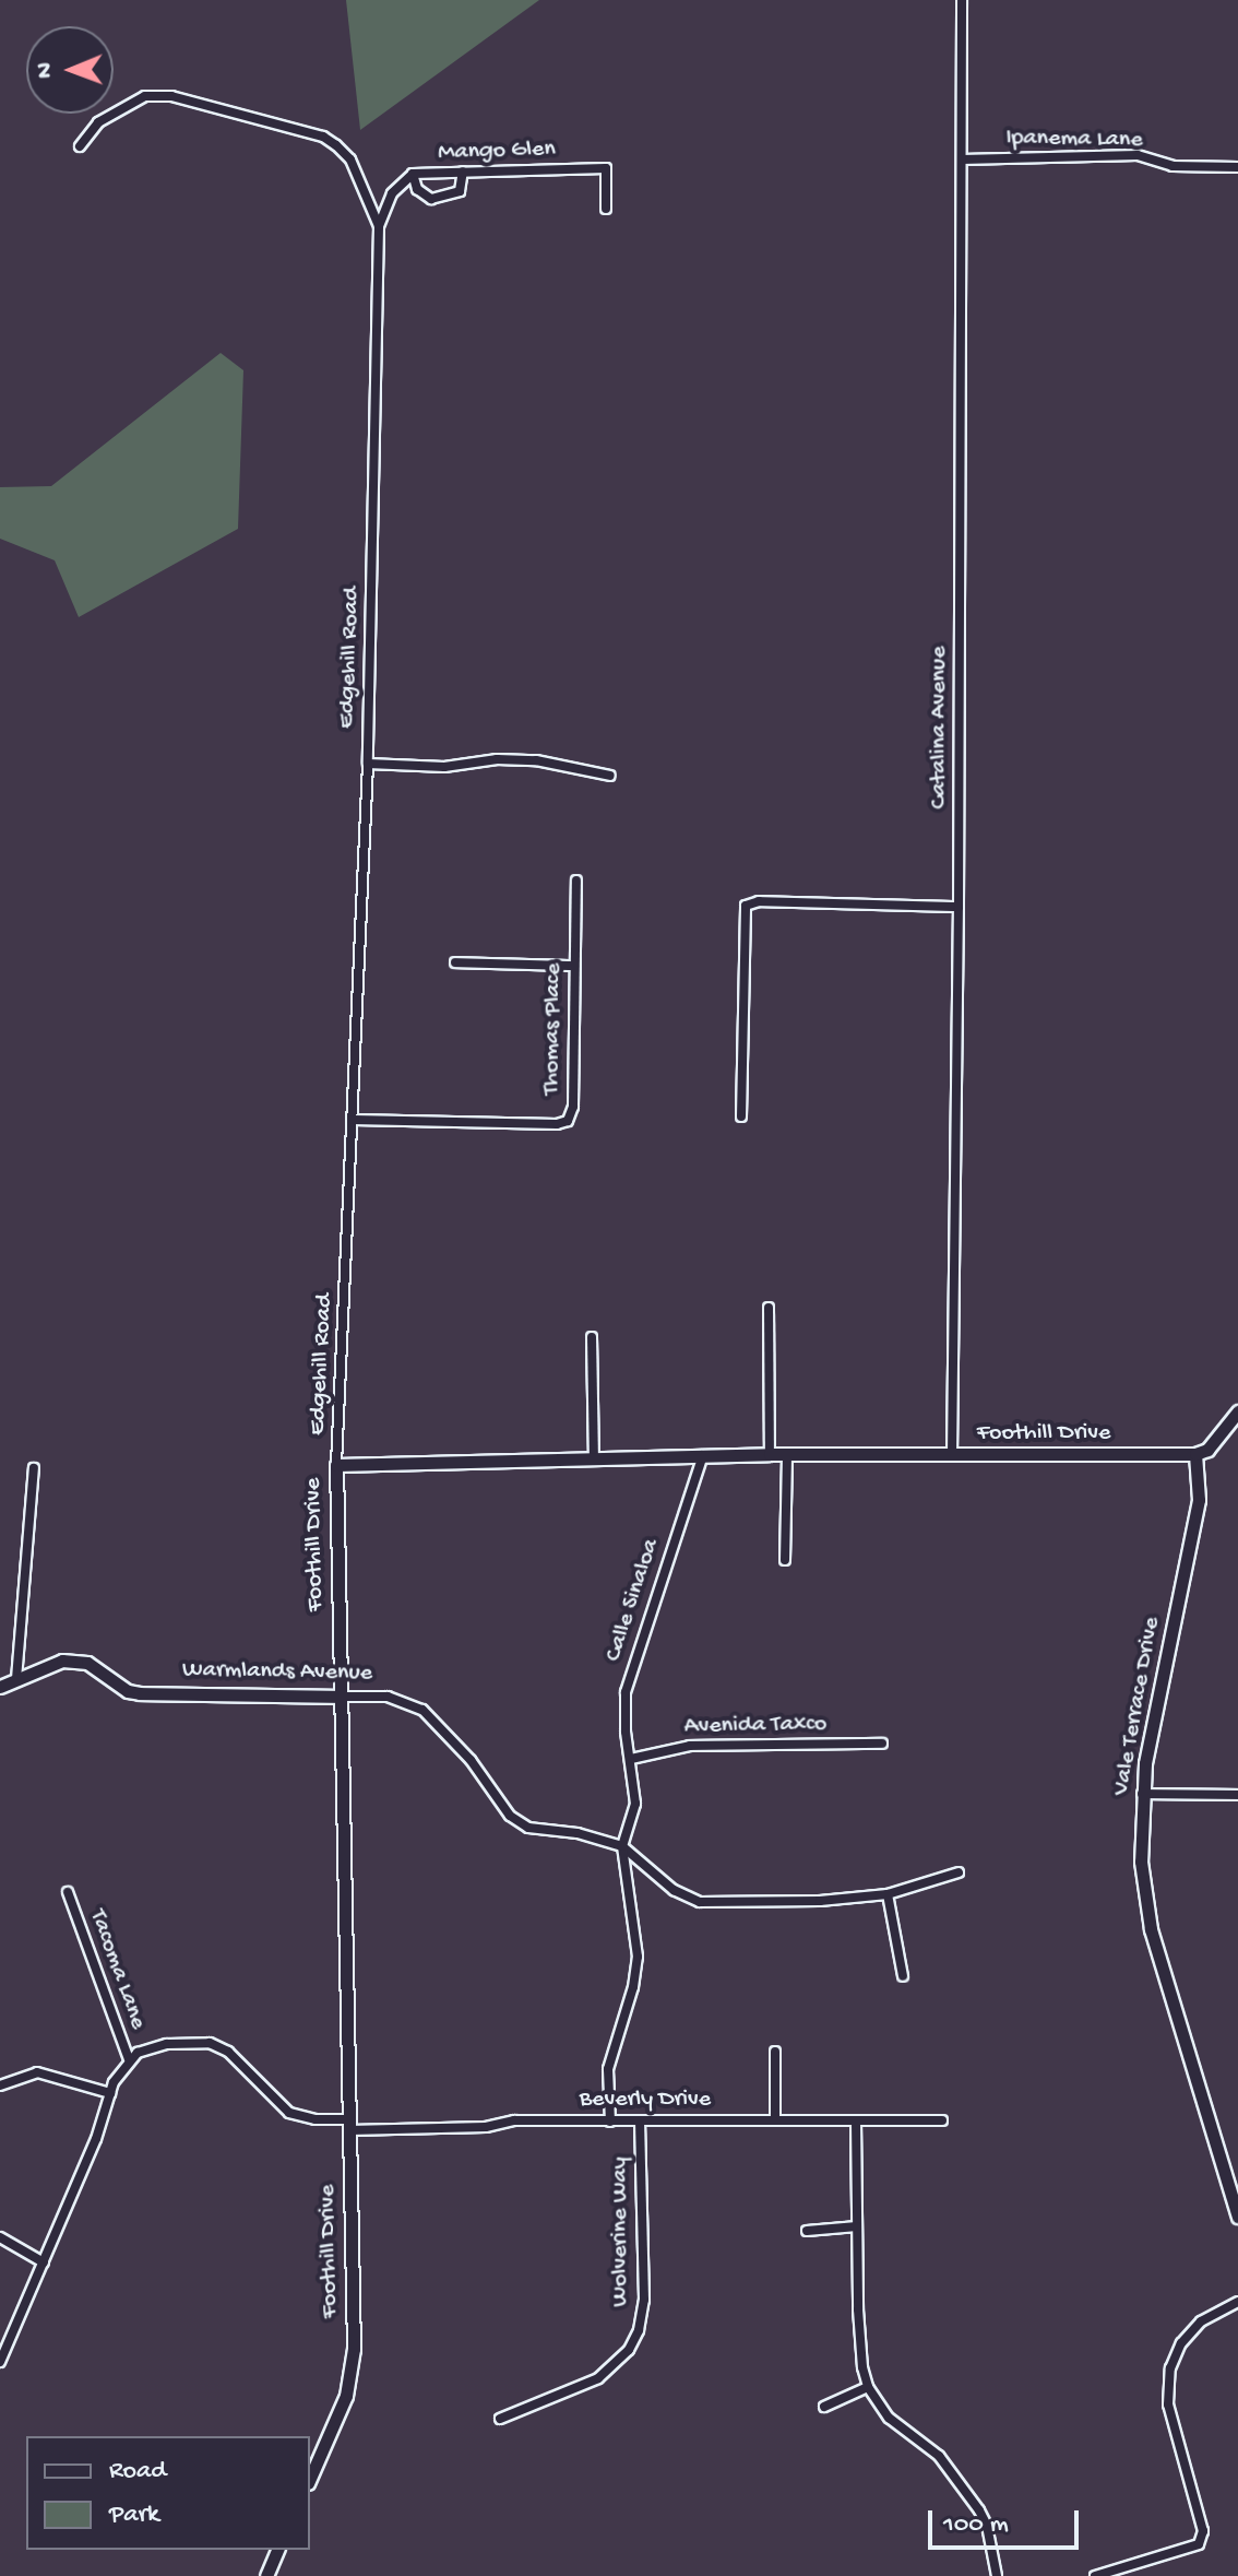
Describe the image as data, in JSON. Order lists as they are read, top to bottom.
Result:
{
  "streets": {
    "street": [
      "Ipanema Lane",
      "Mango Glen",
      "Edgehill Road",
      "Catalina Avenue",
      "Thomas Place",
      "Foothill Drive",
      "Calle Sinaloa",
      "Warmlands Avenue",
      "Vale Terrace Drive",
      "Avenida Taxco",
      "Tacoma Lane",
      "Beverly Drive",
      "Wolverine Way"
    ]
  },
  "crossings": [
    ["Ipanema Lane", "Catalina Avenue"],
    ["Mango Glen", "Edgehill Road"],
    ["Edgehill Road", "Thomas Place"],
    ["Edgehill Road", "Foothill Drive"],
    ["Catalina Avenue", "Foothill Drive"],
    ["Foothill Drive", "Calle Sinaloa"],
    ["Foothill Drive", "Warmlands Avenue"],
    ["Foothill Drive", "Vale Terrace Drive"],
    ["Foothill Drive", "Beverly Drive"],
    ["Calle Sinaloa", "Warmlands Avenue"],
    ["Calle Sinaloa", "Avenida Taxco"],
    ["Calle Sinaloa", "Beverly Drive"],
    ["Tacoma Lane", "Beverly Drive"],
    ["Beverly Drive", "Wolverine Way"]
  ],
  "legend": ["Road", "Park"],
  "scale_bar": "100 m",
  "north": "left"
}
